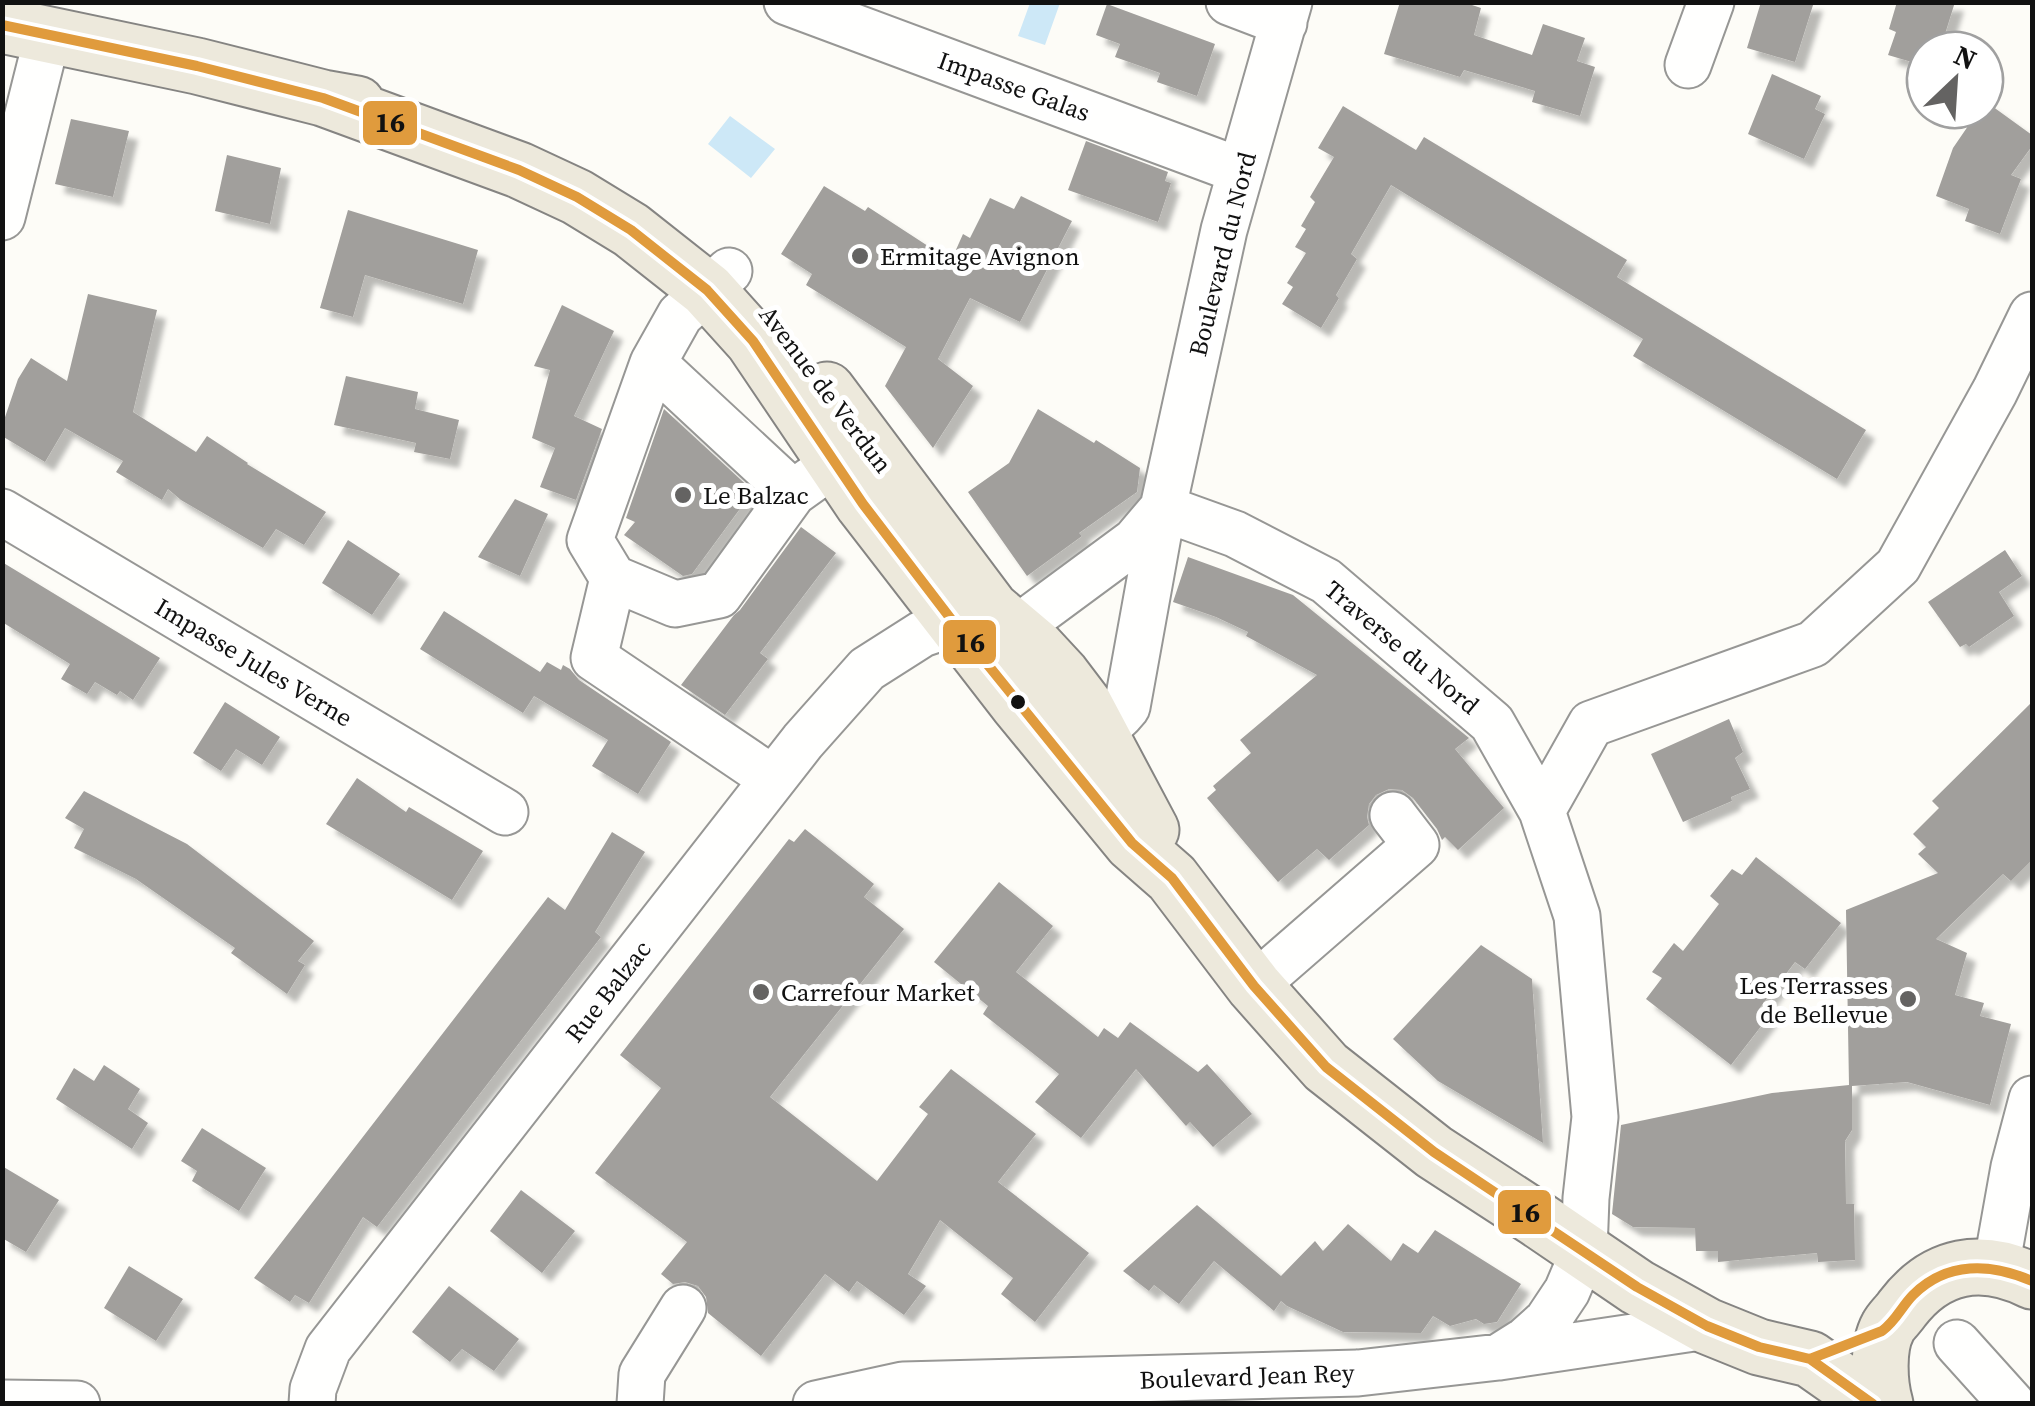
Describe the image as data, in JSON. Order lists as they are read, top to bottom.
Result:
{
  "streets": {
    "main road": ["Avenue de Verdun"],
    "street": [
      "Impasse Galas",
      "Boulevard du Nord",
      "Traverse du Nord",
      "Impasse Jules Verne",
      "Rue Balzac",
      "Boulevard Jean Rey"
    ]
  },
  "crossings": [
    ["Impasse Galas", "Boulevard du Nord"],
    ["Boulevard du Nord", "Avenue de Verdun"],
    ["Boulevard du Nord", "Traverse du Nord"],
    ["Avenue de Verdun", "Traverse du Nord"],
    ["Avenue de Verdun", "Rue Balzac"],
    ["Avenue de Verdun", "Boulevard Jean Rey"],
    ["Traverse du Nord", "Boulevard Jean Rey"]
  ],
  "places": [
    "Ermitage Avignon",
    "Le Balzac",
    "Carrefour Market",
    "Les Terrasses de Bellevue"
  ],
  "lines": ["transit line 16"],
  "north": "top right"
}
